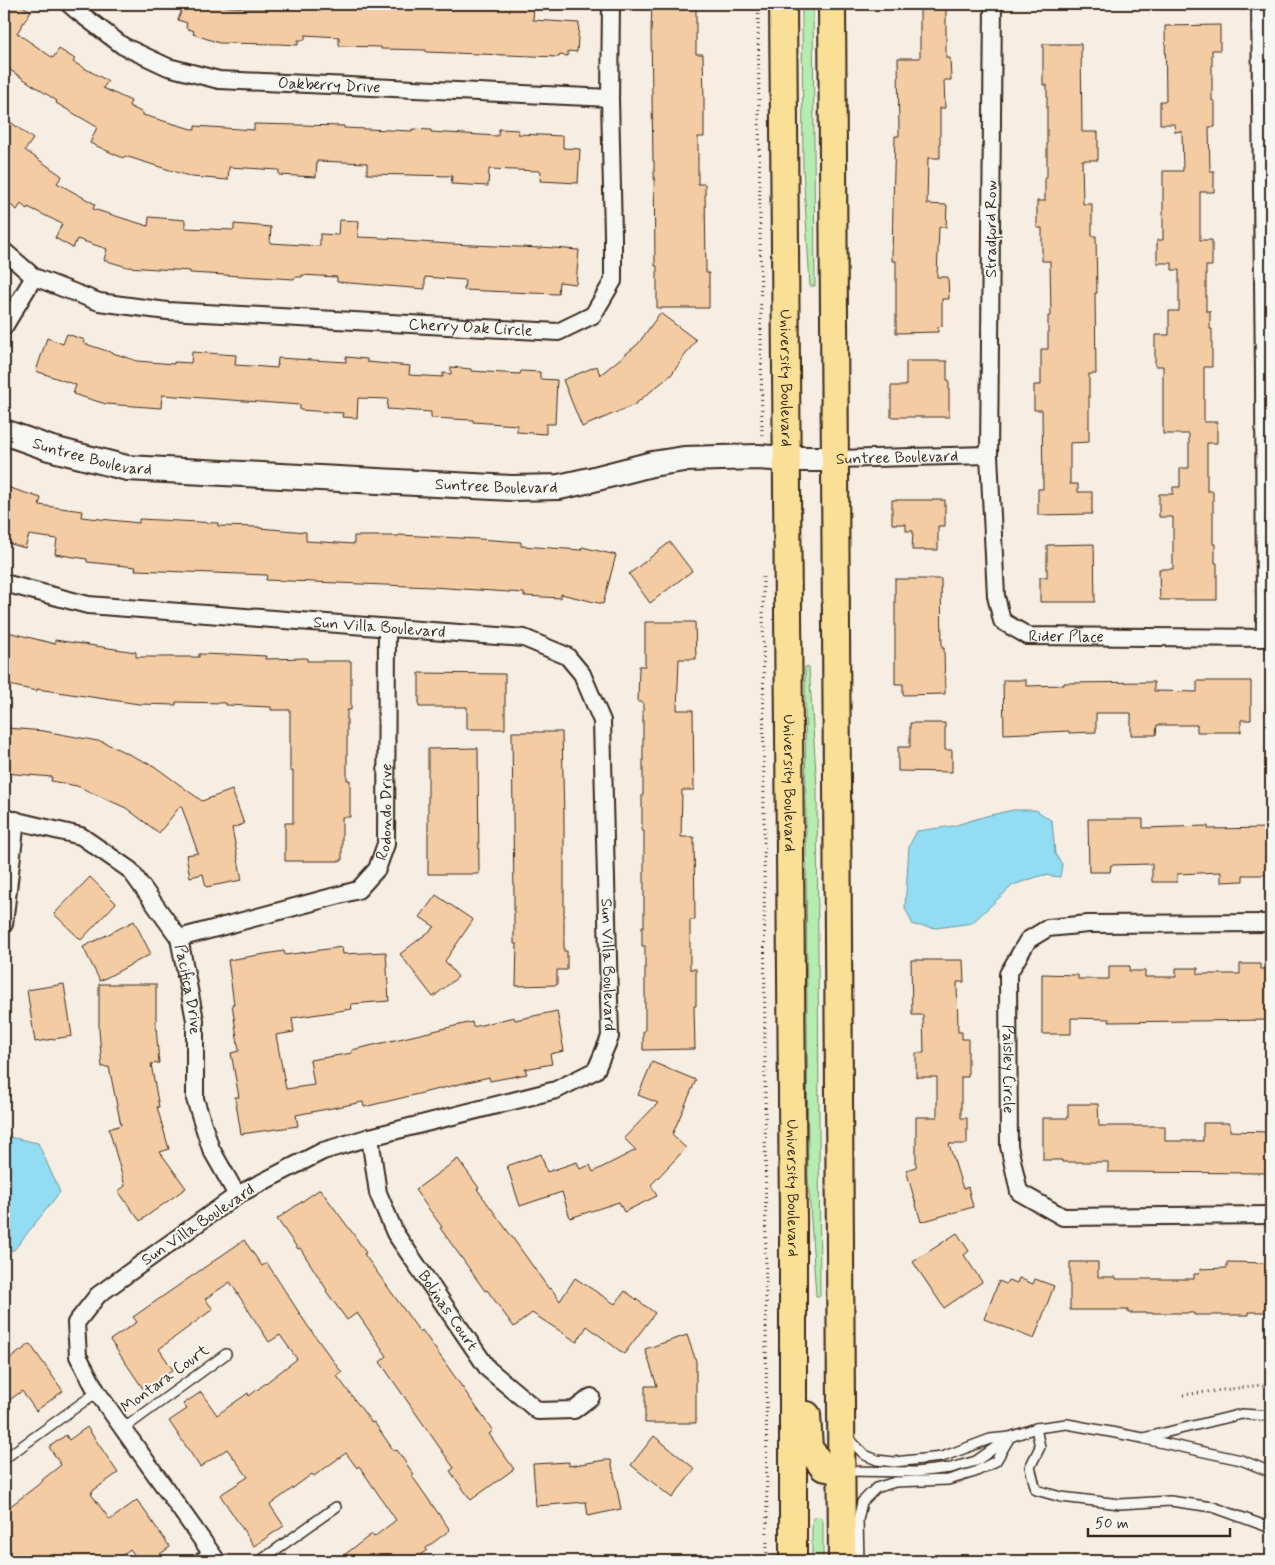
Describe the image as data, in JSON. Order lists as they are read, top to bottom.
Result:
{
  "streets": {
    "main road": ["University Boulevard"],
    "street": [
      "Oakberry Drive",
      "Stradford Row",
      "Cherry Oak Circle",
      "Suntree Boulevard",
      "Sun Villa Boulevard",
      "Rider Place",
      "Rodondo Drive",
      "Pacifica Drive",
      "Paisley Circle",
      "Bolinas Court"
    ],
    "lane": ["Montara Court"]
  },
  "crossings": [
    ["Oakberry Drive", "Cherry Oak Circle"],
    ["Stradford Row", "Suntree Boulevard"],
    ["Stradford Row", "Rider Place"],
    ["University Boulevard", "Suntree Boulevard"],
    ["Suntree Boulevard", "Rider Place"],
    ["Sun Villa Boulevard", "Rodondo Drive"],
    ["Sun Villa Boulevard", "Pacifica Drive"],
    ["Sun Villa Boulevard", "Bolinas Court"],
    ["Sun Villa Boulevard", "Montara Court"],
    ["Rodondo Drive", "Pacifica Drive"]
  ],
  "scale_bar": "50 m"
}
